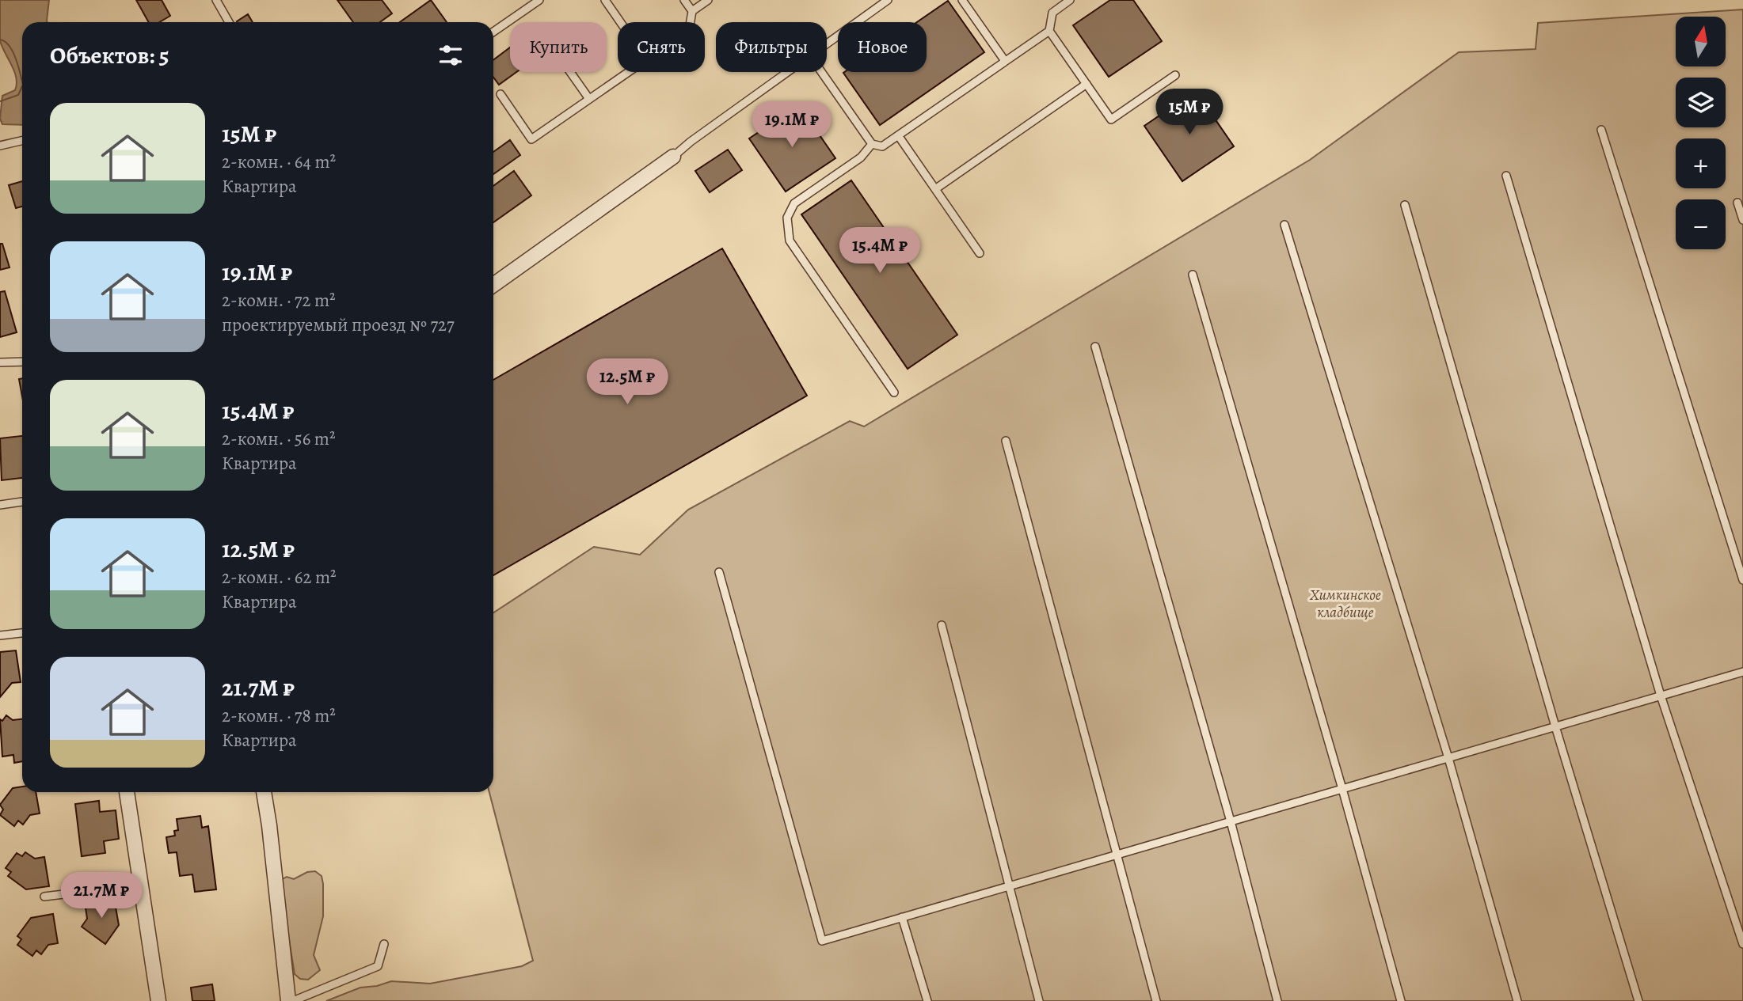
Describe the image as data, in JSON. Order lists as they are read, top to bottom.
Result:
{
  "parks": ["Химкинское кладбище"],
  "north": "top",
  "page": {
    "map_buttons": ["+", "−"],
    "chip": [
      "Купить",
      "Снять",
      "Фильтры",
      "Новое"
    ],
    "heading": "Объектов: 5",
    "price": [
      "15M ₽",
      "19.1M ₽",
      "15.4M ₽",
      "12.5M ₽",
      "21.7M ₽"
    ],
    "list": [
      {
        "name": "15M ₽",
        "note": "2-комн. · 64 m² · Квартира"
      },
      {
        "name": "19.1M ₽",
        "note": "2-комн. · 72 m² · проектируемый проезд № 727"
      },
      {
        "name": "15.4M ₽",
        "note": "2-комн. · 56 m² · Квартира"
      },
      {
        "name": "12.5M ₽",
        "note": "2-комн. · 62 m² · Квартира"
      },
      {
        "name": "21.7M ₽",
        "note": "2-комн. · 78 m² · Квартира"
      }
    ]
  }
}
